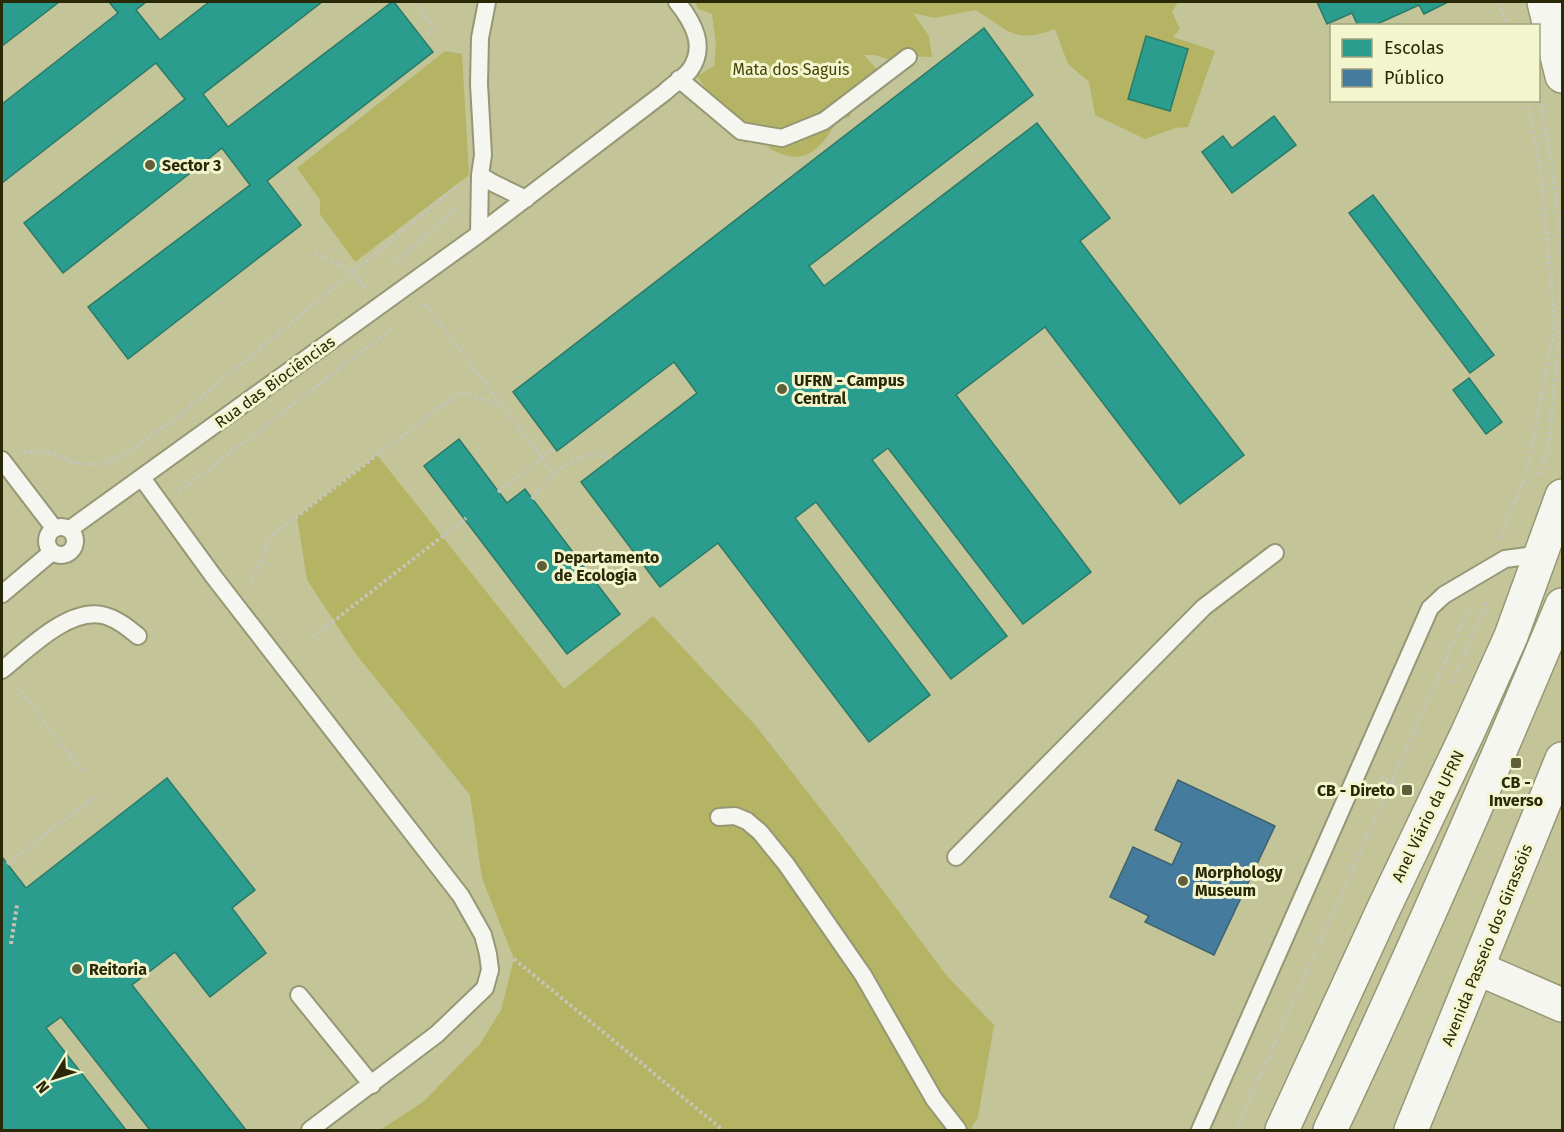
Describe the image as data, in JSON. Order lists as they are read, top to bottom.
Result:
{
  "streets": {
    "main road": ["Anel Viário da UFRN", "Avenida Passeio dos Girassóis"],
    "lane": ["Rua das Biociências"]
  },
  "parks": ["Mata dos Saguis"],
  "places": {
    "other": [
      "Sector 3",
      "UFRN - Campus Central",
      "Departamento de Ecologia",
      "Morphology Museum",
      "Reitoria"
    ],
    "transit": ["CB - Inverso", "CB - Direto"]
  },
  "legend": ["Escolas", "Público"],
  "north": "bottom left"
}
